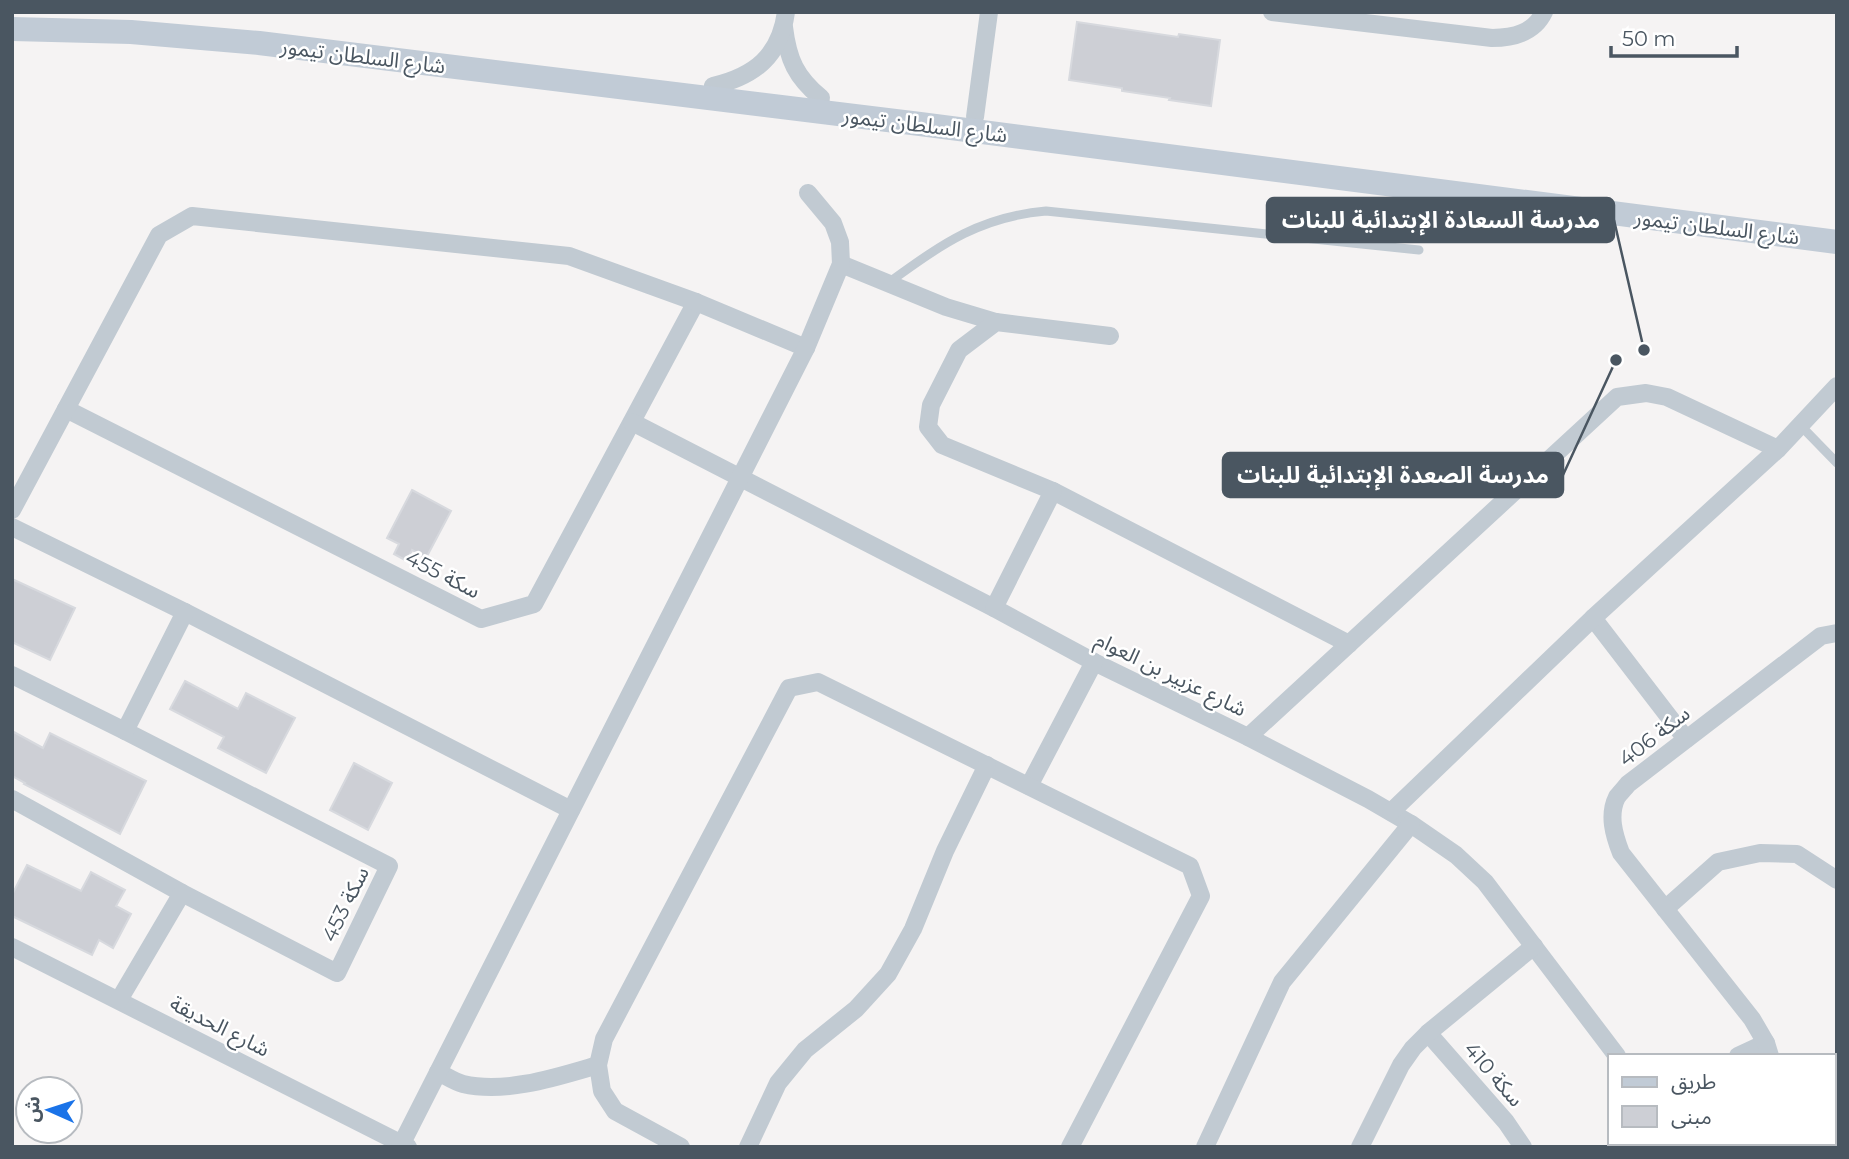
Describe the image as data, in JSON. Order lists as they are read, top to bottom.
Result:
{
  "streets": {
    "main road": ["شارع السلطان تيمور"],
    "street": [
      "سكة 455",
      "شارع عزبير بن العوام",
      "سكة 406",
      "سكة 453",
      "شارع الحديقة",
      "سكة 410"
    ]
  },
  "crossings": [
    ["سكة 455", "شارع عزبير بن العوام"]
  ],
  "places": ["مدرسة السعادة الإبتدائية للبنات", "مدرسة الصعدة الإبتدائية للبنات"],
  "legend": ["طريق", "مبنى"],
  "scale_bar": "50 m",
  "north": "left"
}
